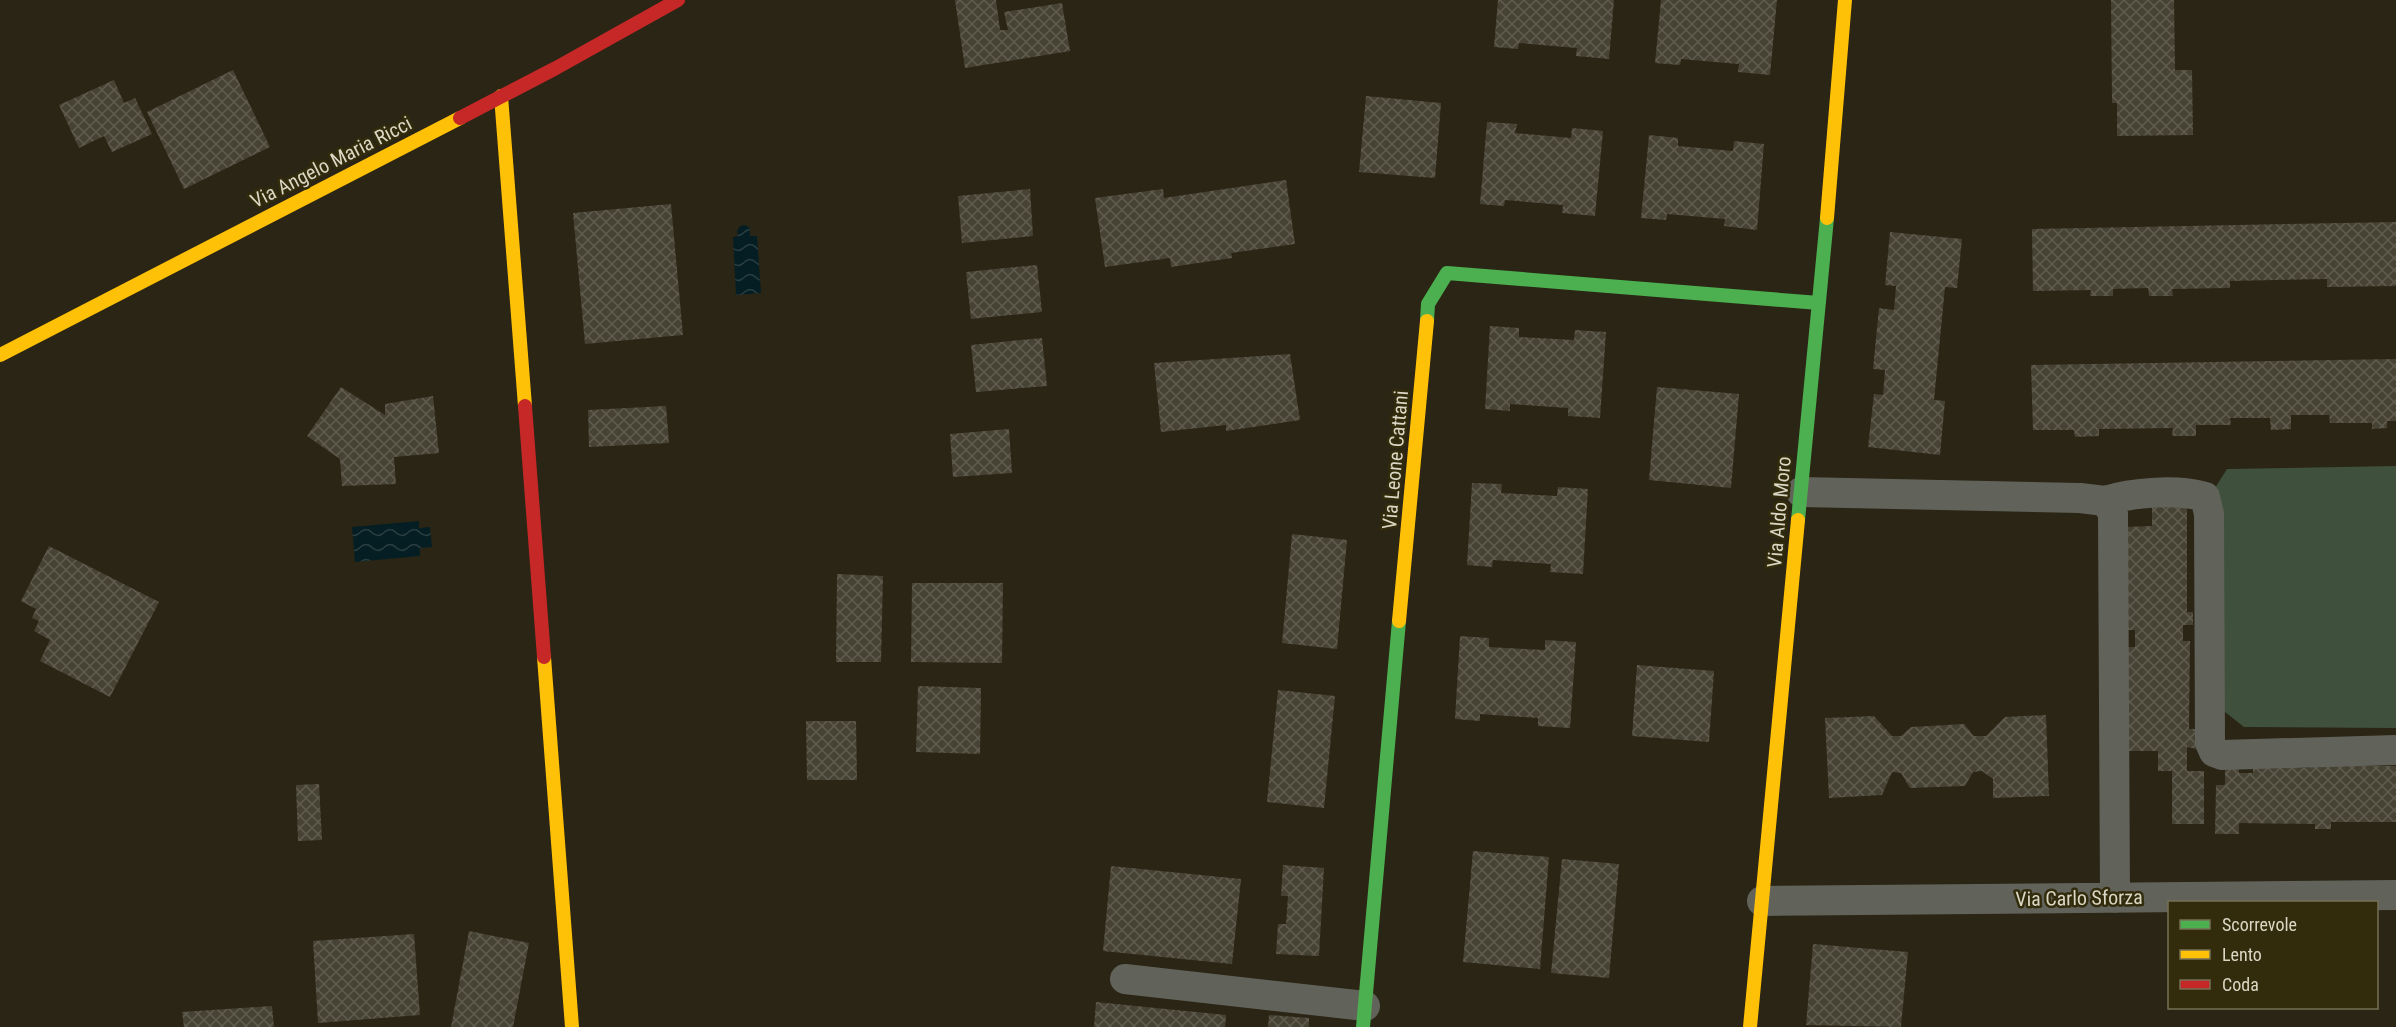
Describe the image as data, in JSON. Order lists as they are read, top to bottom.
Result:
{
  "streets": {
    "street": [
      "Via Angelo Maria Ricci",
      "Via Leone Cattani",
      "Via Aldo Moro",
      "Via Carlo Sforza"
    ]
  },
  "crossings": [
    ["Via Leone Cattani", "Via Aldo Moro"],
    ["Via Aldo Moro", "Via Carlo Sforza"]
  ],
  "legend": ["Scorrevole", "Lento", "Coda"]
}
